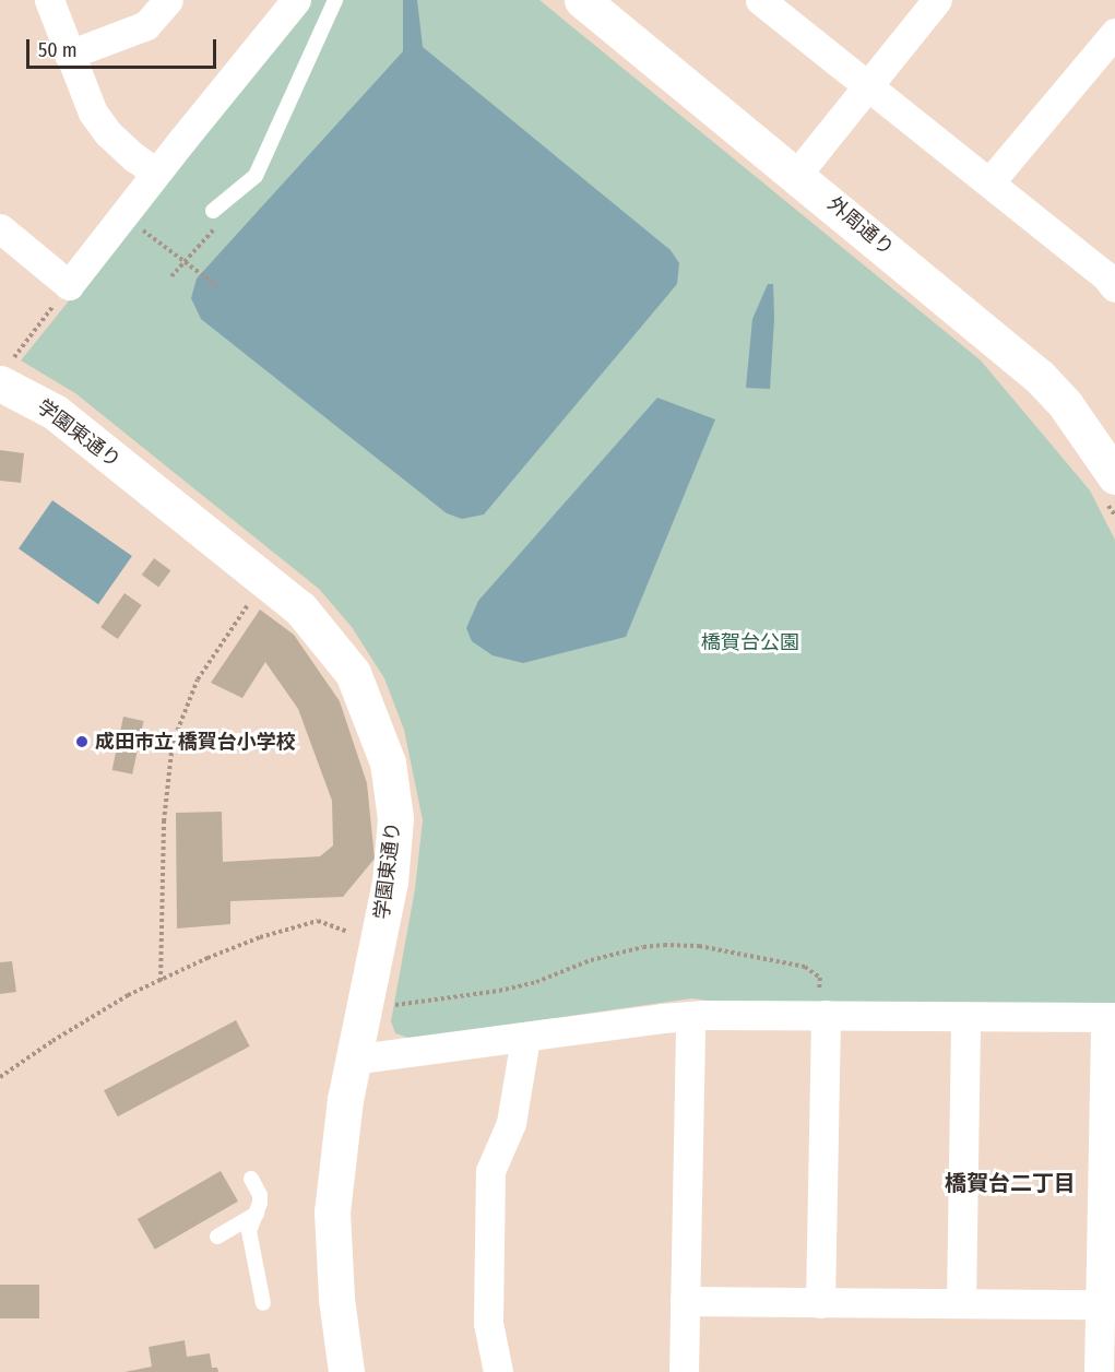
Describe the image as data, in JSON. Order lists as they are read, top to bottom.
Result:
{
  "streets": {
    "street": ["外周通り", "学園東通り"]
  },
  "districts": ["橋賀台二丁目"],
  "parks": ["橋賀台公園"],
  "places": ["成田市立 橋賀台小学校"],
  "scale_bar": "50 m"
}
